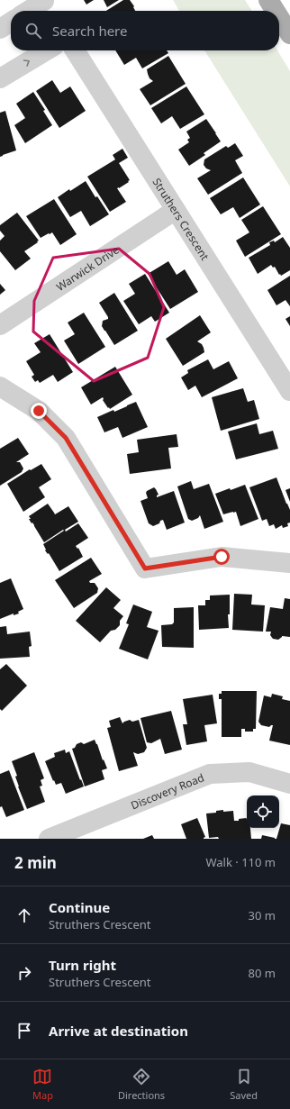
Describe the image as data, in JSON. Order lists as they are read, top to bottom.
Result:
{
  "streets": {
    "street": ["Struthers Crescent", "Warwick Drive", "Discovery Road"]
  },
  "crossings": [
    ["Struthers Crescent", "Warwick Drive"]
  ],
  "page": {
    "search": "Search here",
    "heading": ["2 min", "Walk · 110 m"],
    "list": [
      ["Continue", "Struthers Crescent", "30 m"],
      ["Turn right", "Struthers Crescent", "80 m"],
      "Arrive at destination"
    ],
    "nav": ["Map", "Directions", "Saved"]
  }
}
